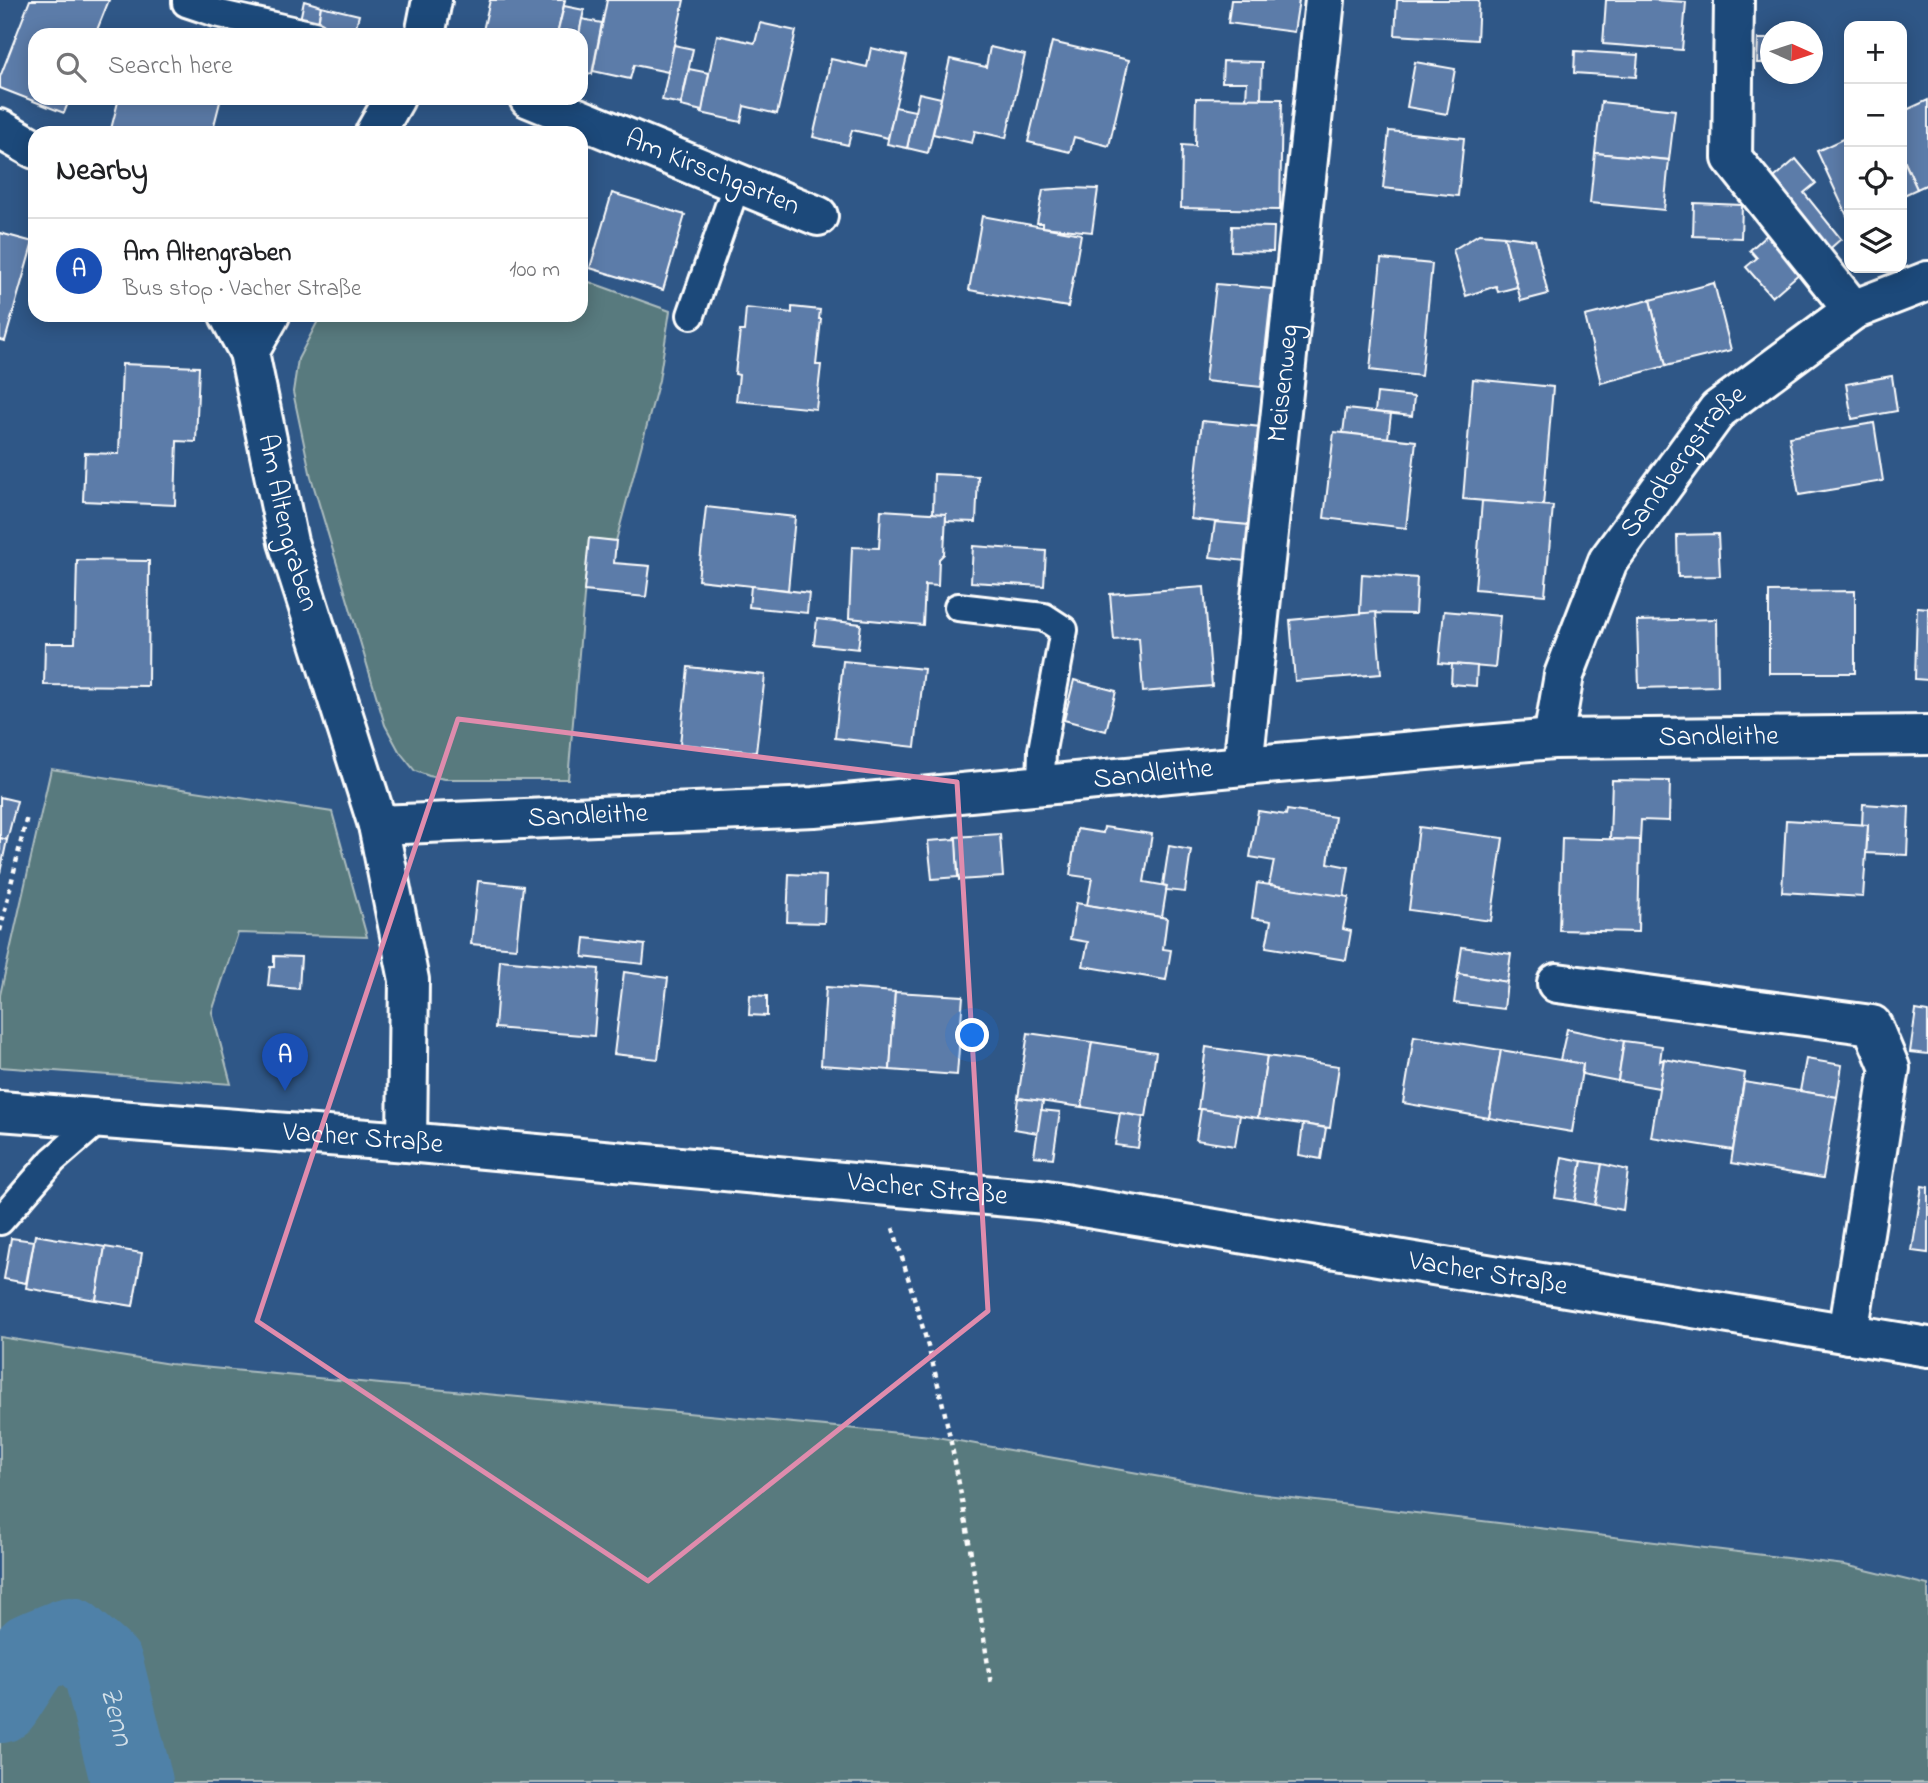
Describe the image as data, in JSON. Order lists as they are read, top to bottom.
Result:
{
  "streets": {
    "street": [
      "Am Kirschgarten",
      "Meisenweg",
      "Sandbergstraße",
      "Am Altengraben",
      "Sandleithe",
      "Vacher Straße"
    ]
  },
  "crossings": [
    ["Meisenweg", "Sandleithe"],
    ["Sandbergstraße", "Sandleithe"],
    ["Am Altengraben", "Sandleithe"],
    ["Am Altengraben", "Vacher Straße"]
  ],
  "water": ["Zenn"],
  "north": "right",
  "page": {
    "map_buttons": ["+", "−"],
    "search": "Search here",
    "heading": "Nearby",
    "list": [
      {
        "mark": "A",
        "name": "Am Altengraben",
        "note": "Bus stop · Vacher Straße",
        "value": "100 m"
      }
    ],
    "pins": "A"
  }
}
